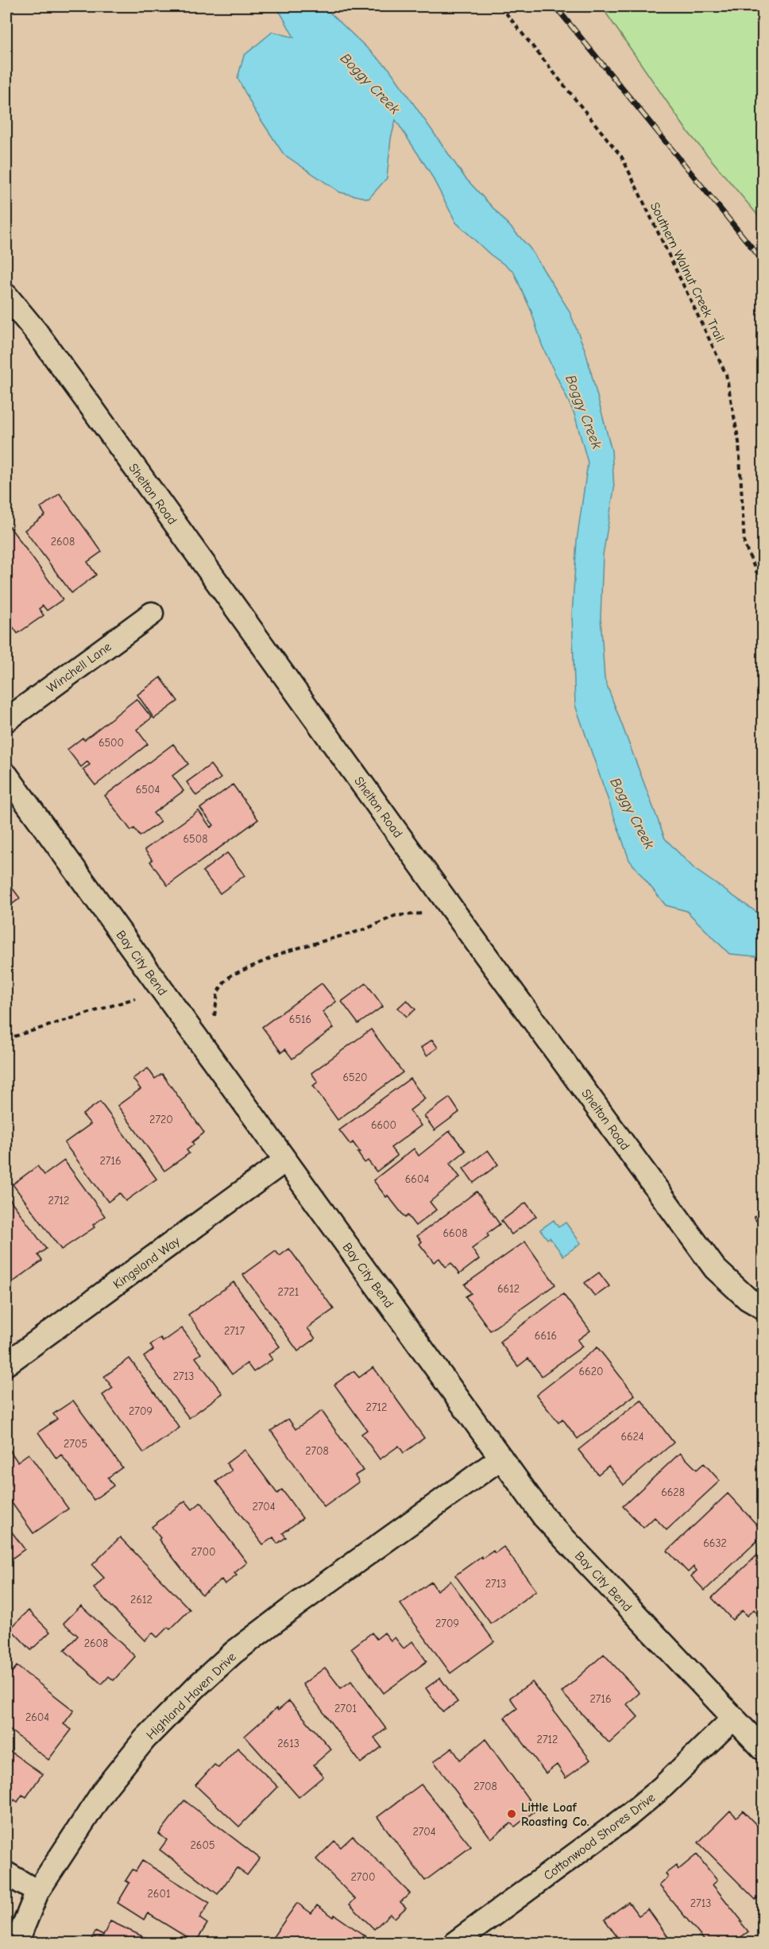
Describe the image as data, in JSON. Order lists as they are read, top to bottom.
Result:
{
  "streets": {
    "street": [
      "Shelton Road",
      "Winchell Lane",
      "Bay City Bend",
      "Kingsland Way",
      "Highland Haven Drive",
      "Cottonwood Shores Drive"
    ],
    "path": ["Southern Walnut Creek Trail"]
  },
  "crossings": [
    ["Bay City Bend", "Kingsland Way"],
    ["Bay City Bend", "Highland Haven Drive"],
    ["Bay City Bend", "Cottonwood Shores Drive"]
  ],
  "water": ["Boggy Creek"],
  "places": ["Little Loaf Roasting Co."],
  "house_numbers": [
    "2608",
    "6500",
    "6504",
    "6508",
    "6516",
    "6520",
    "2720",
    "6600",
    "2716",
    "6604",
    "2712",
    "6608",
    "6612",
    "2721",
    "2717",
    "6616",
    "6620",
    "2713",
    "2712",
    "2709",
    "6624",
    "2705",
    "2708",
    "6628",
    "2704",
    "6632",
    "2700",
    "2713",
    "2612",
    "2709",
    "2608",
    "2716",
    "2701",
    "2604",
    "2712",
    "2613",
    "2708",
    "2704",
    "2605",
    "2700",
    "2601",
    "2713"
  ]
}
